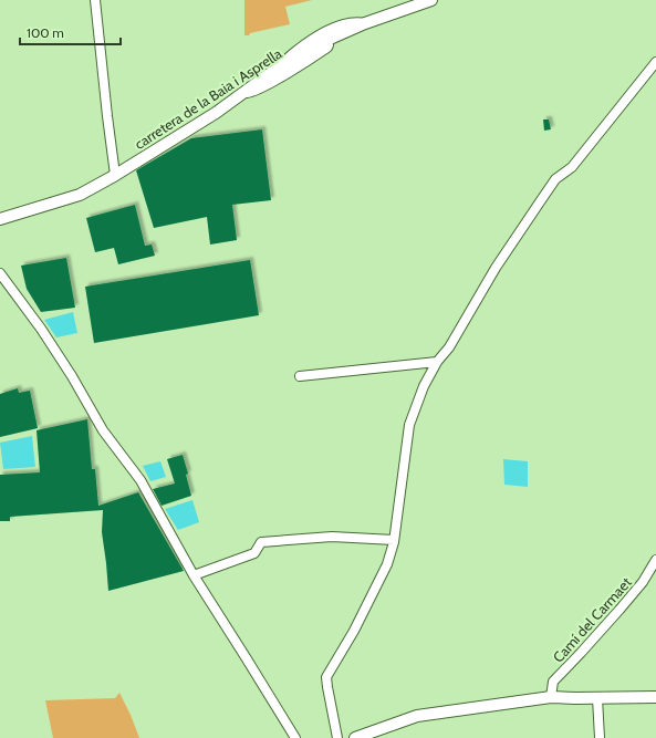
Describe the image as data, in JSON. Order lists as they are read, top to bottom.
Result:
{
  "streets": {
    "main road": ["carretera de la Baia i Asprella"],
    "street": ["Camí del Carmaet"]
  },
  "scale_bar": "100 m"
}
